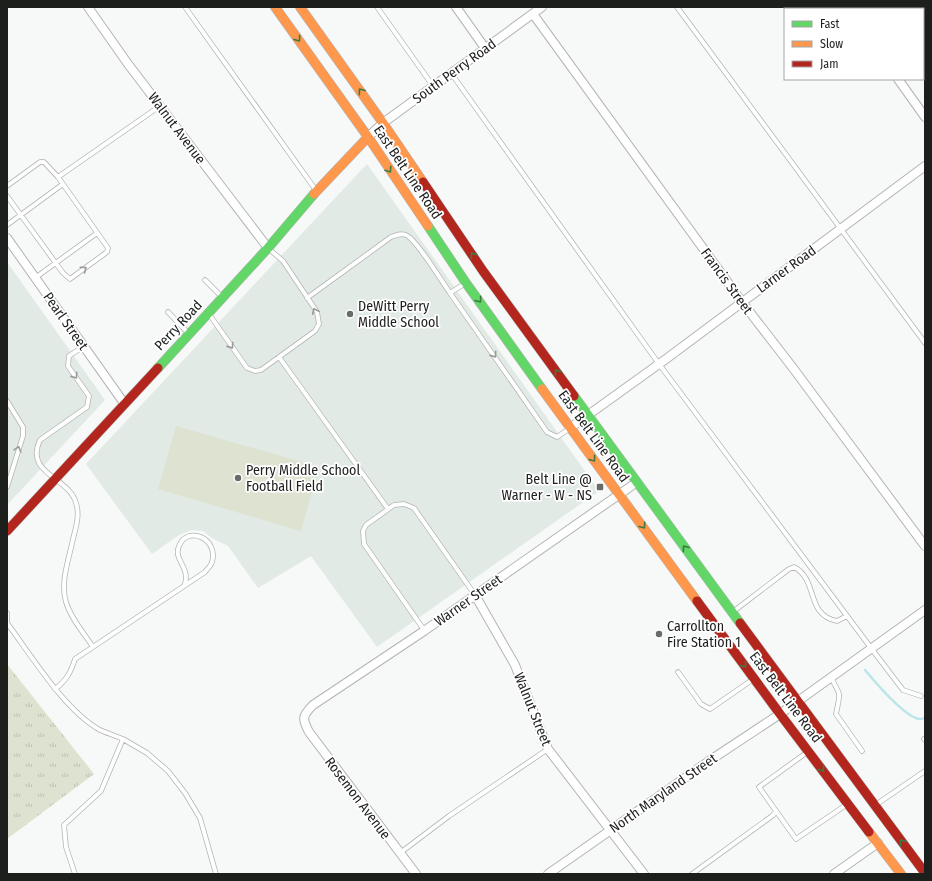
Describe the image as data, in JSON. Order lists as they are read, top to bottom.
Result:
{
  "streets": {
    "main road": ["East Belt Line Road", "Perry Road"],
    "street": [
      "South Perry Road",
      "Walnut Avenue",
      "Larner Road",
      "Francis Street",
      "Pearl Street",
      "Warner Street",
      "Walnut Street",
      "North Maryland Street",
      "Rosemon Avenue"
    ]
  },
  "crossings": [
    ["South Perry Road", "East Belt Line Road"],
    ["South Perry Road", "Francis Street"],
    ["South Perry Road", "Perry Road"],
    ["Walnut Avenue", "Perry Road"],
    ["East Belt Line Road", "Larner Road"],
    ["East Belt Line Road", "Perry Road"],
    ["East Belt Line Road", "Warner Street"],
    ["East Belt Line Road", "North Maryland Street"],
    ["Larner Road", "Francis Street"],
    ["Pearl Street", "Perry Road"],
    ["Warner Street", "Walnut Street"],
    ["Warner Street", "Rosemon Avenue"],
    ["Walnut Street", "North Maryland Street"]
  ],
  "places": {
    "other": ["DeWitt Perry Middle School", "Perry Middle School Football Field", "Carrollton Fire Station 1"],
    "transit": ["Belt Line @ Warner - W - NS"]
  },
  "legend": ["Fast", "Slow", "Jam"]
}
